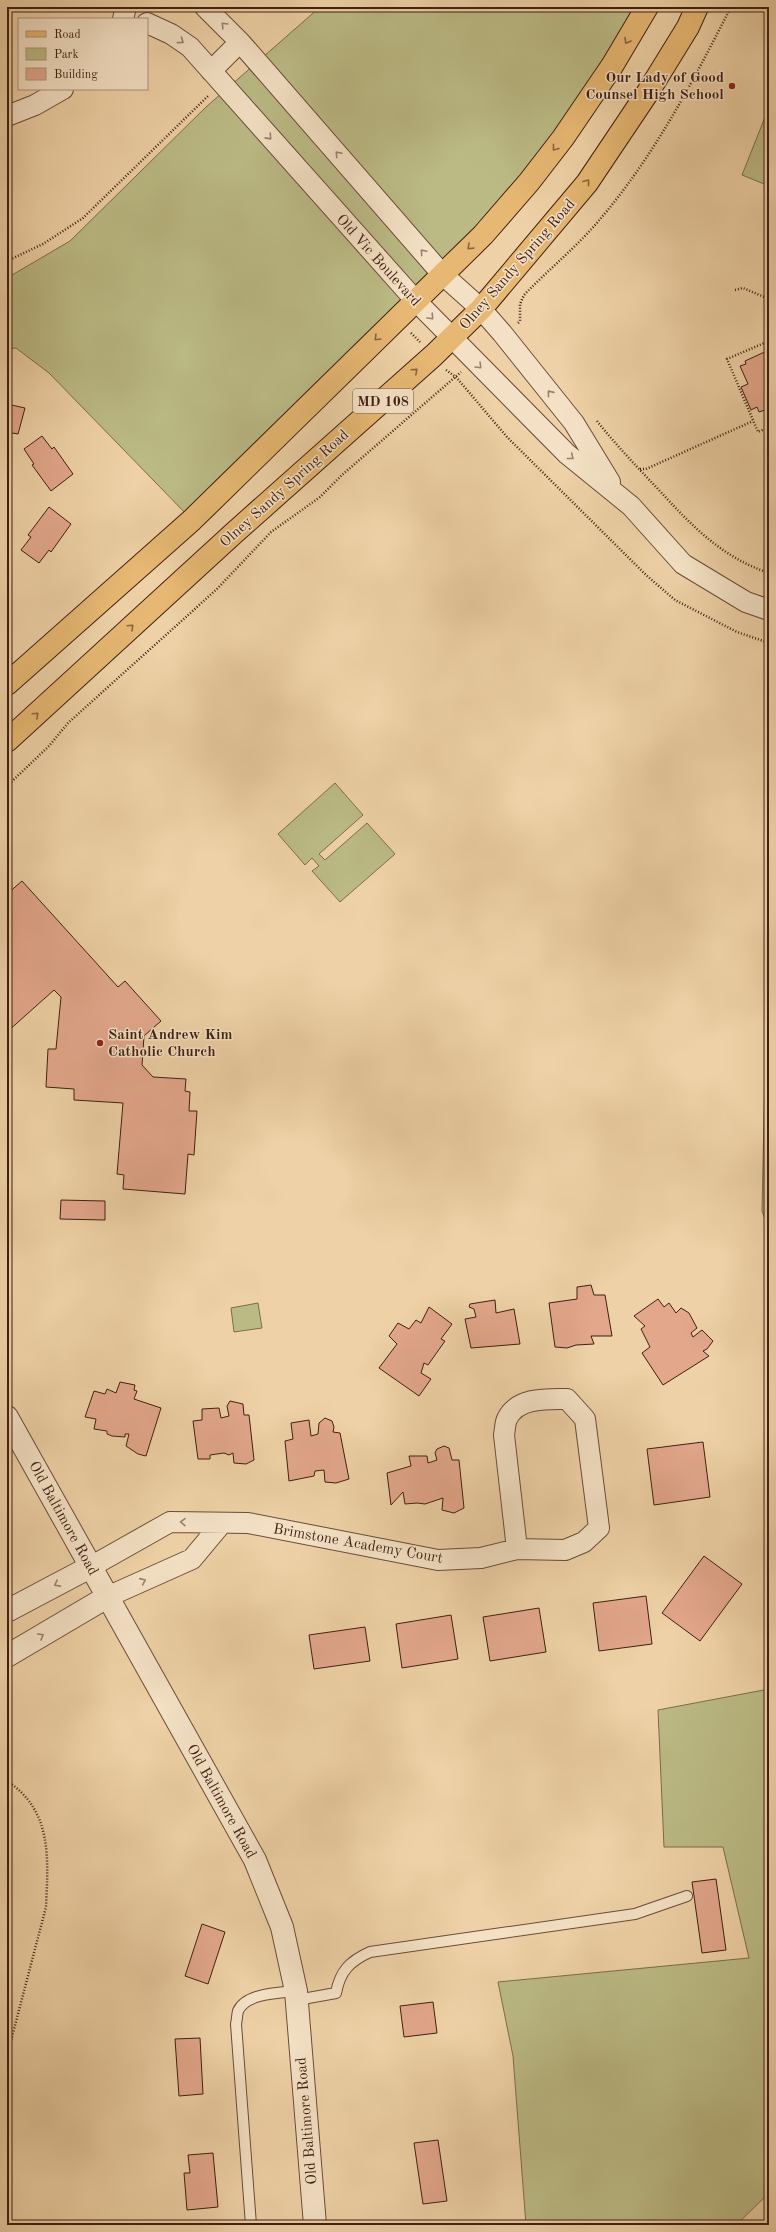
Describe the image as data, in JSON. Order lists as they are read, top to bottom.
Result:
{
  "streets": {
    "main road": ["Olney Sandy Spring Road", "MD 108"],
    "street": ["Old Vic Boulevard", "Old Baltimore Road", "Brimstone Academy Court"]
  },
  "crossings": [
    ["Old Vic Boulevard", "Olney Sandy Spring Road"],
    ["Old Vic Boulevard", "MD 108"],
    ["Old Baltimore Road", "Brimstone Academy Court"]
  ],
  "places": ["Our Lady of Good Counsel High School", "Saint Andrew Kim Catholic Church"],
  "legend": ["Road", "Park", "Building"]
}
